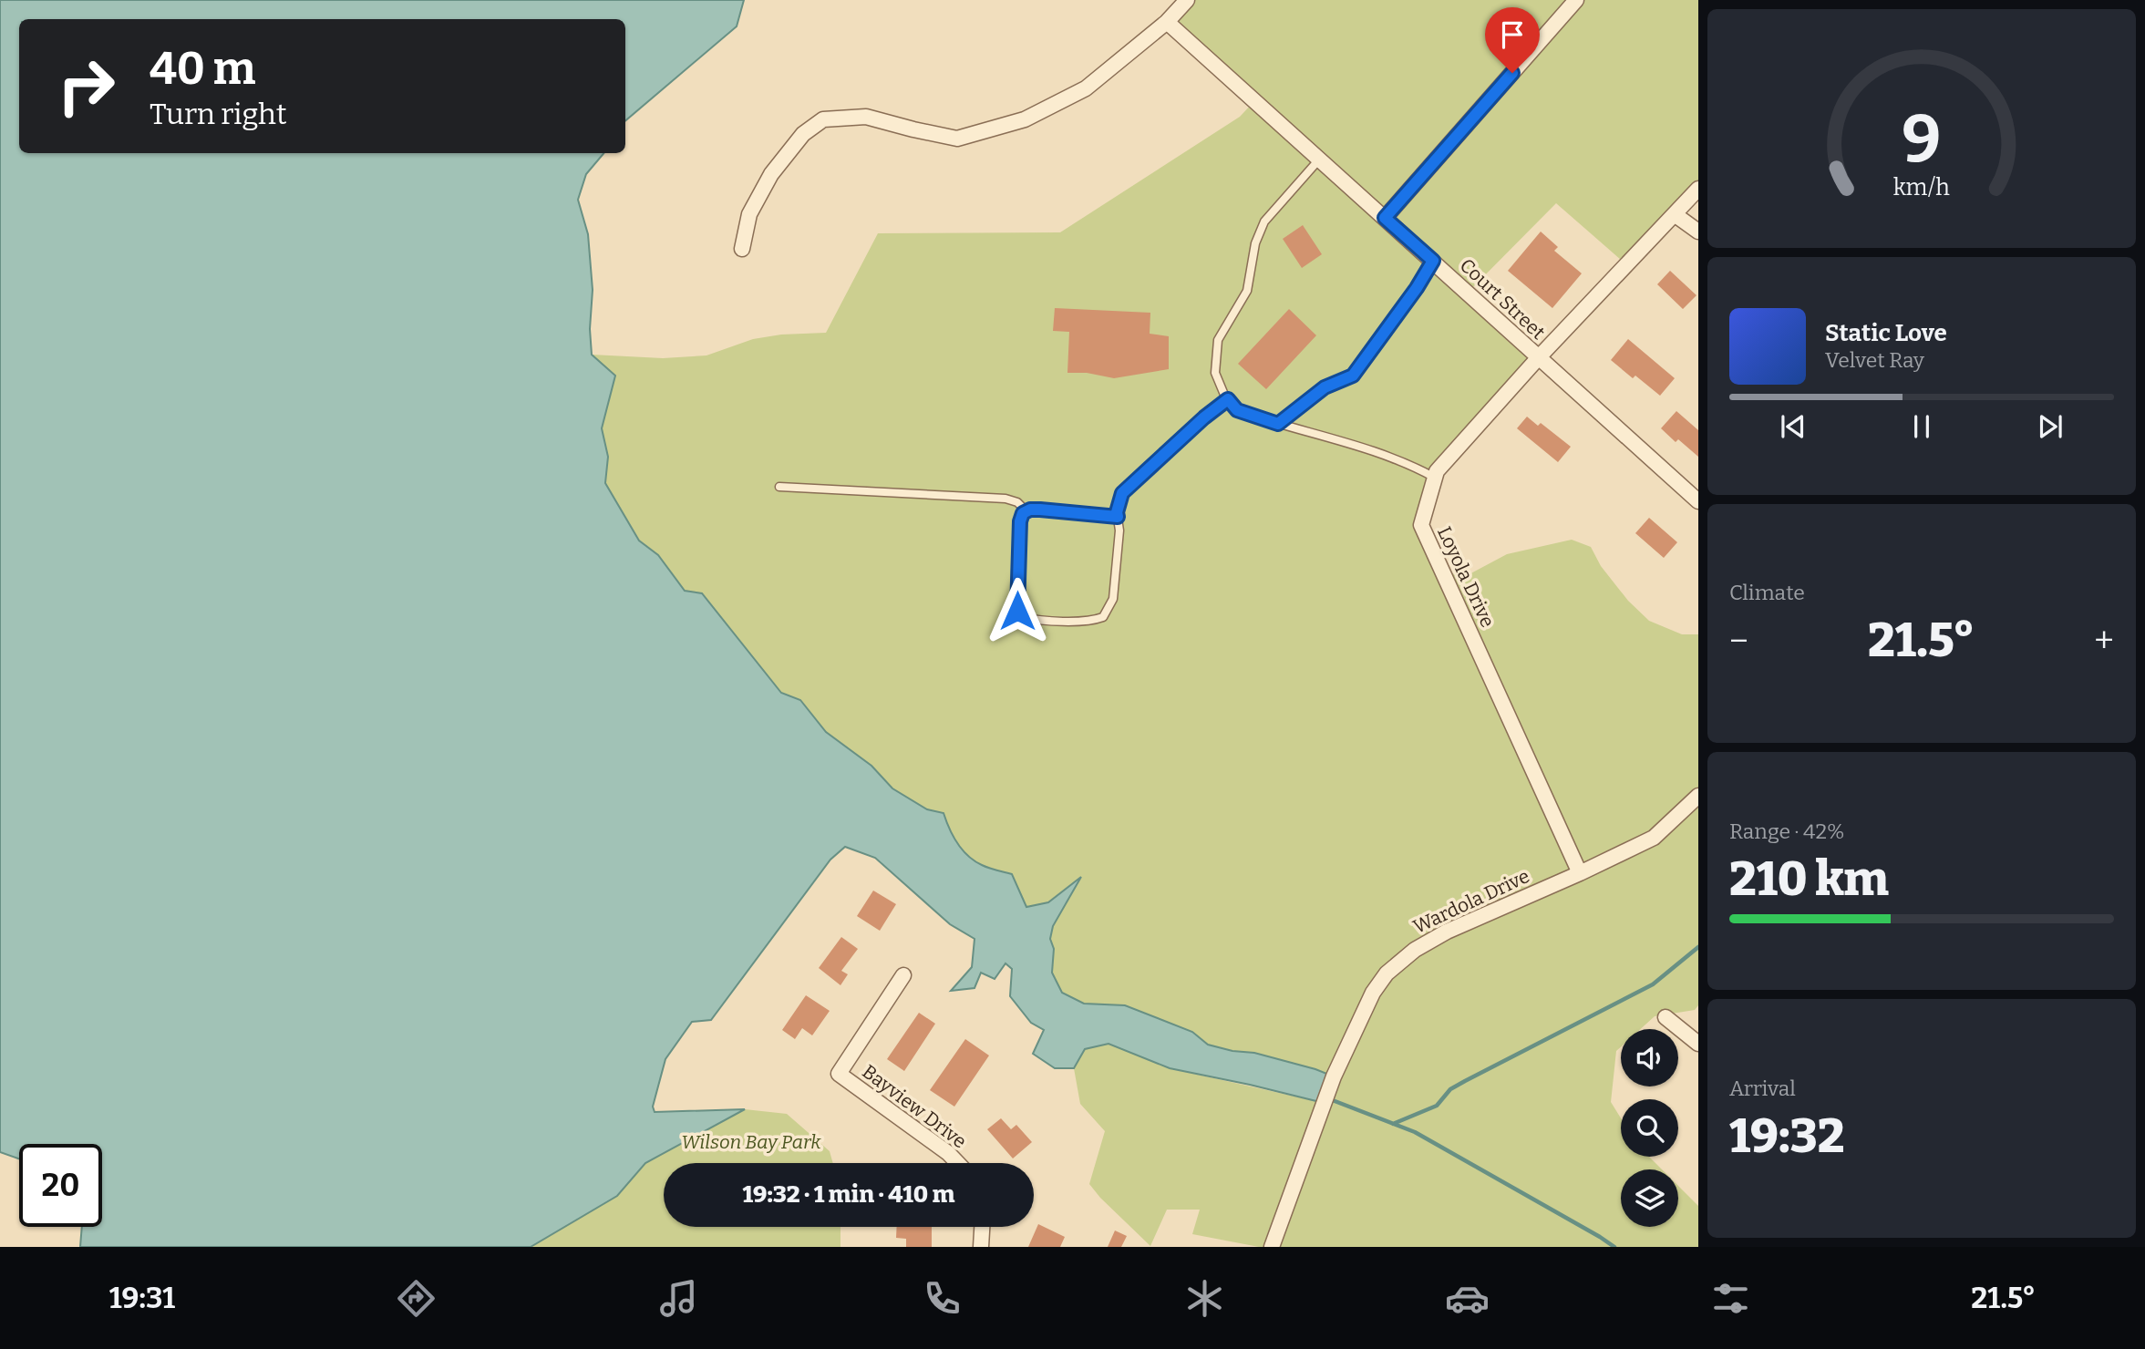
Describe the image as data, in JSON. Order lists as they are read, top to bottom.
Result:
{
  "streets": {
    "street": [
      "Court Street",
      "Loyola Drive",
      "Wardola Drive",
      "Bayview Drive"
    ]
  },
  "crossings": [
    ["Court Street", "Loyola Drive"],
    ["Loyola Drive", "Wardola Drive"]
  ],
  "parks": ["Wilson Bay Park"],
  "page": {
    "turn": ["40 m", "Turn right"],
    "song": ["Static Love", "Velvet Ray"],
    "tile": [
      "Climate",
      ["Range · 42%", "210 km"],
      ["Arrival", "19:32"]
    ],
    "heat": ["−", "21.5°", "+"],
    "limit": "20",
    "trip": "19:32 · 1 min · 410 m",
    "tabs": ["19:31", "21.5°"],
    "gauge": ["9", "km/h"]
  }
}
